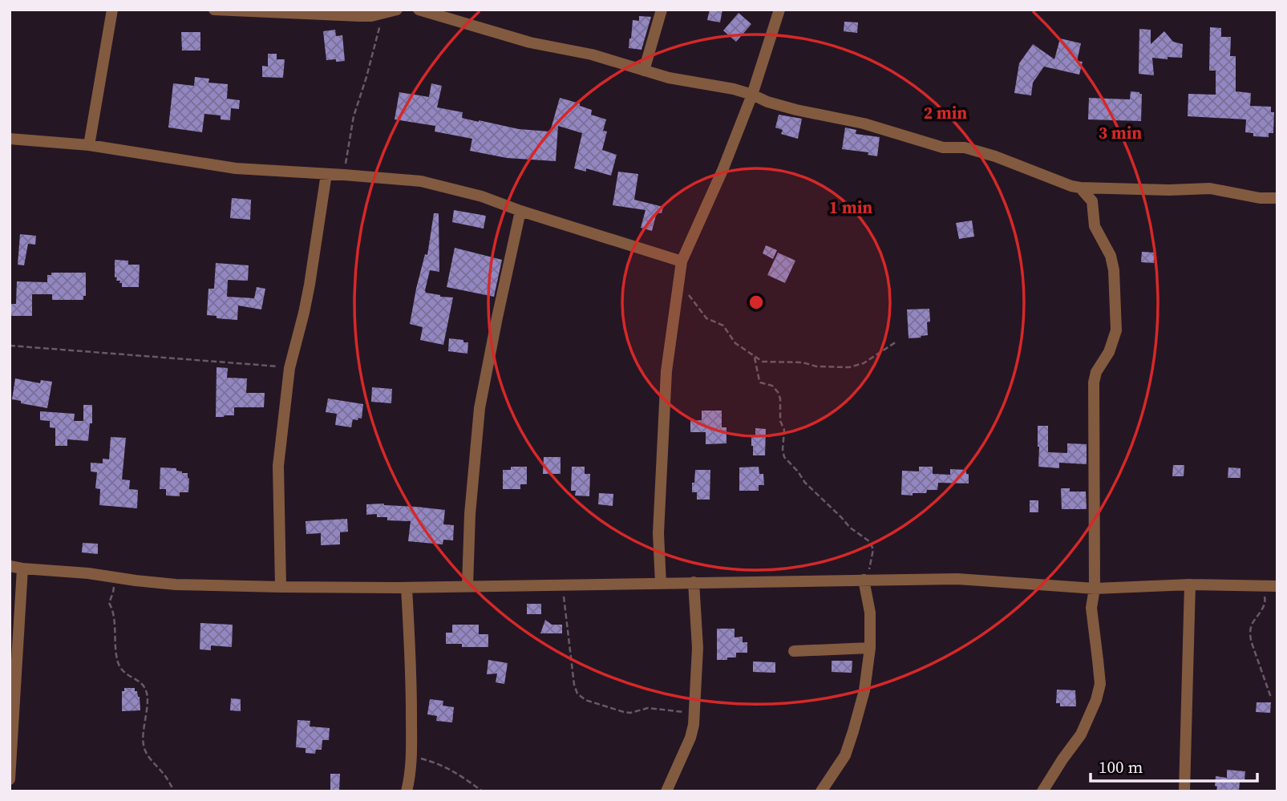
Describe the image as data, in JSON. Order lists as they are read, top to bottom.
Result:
{
  "scale_bar": "100 m",
  "rings": ["2 min", "3 min", "1 min"]
}
